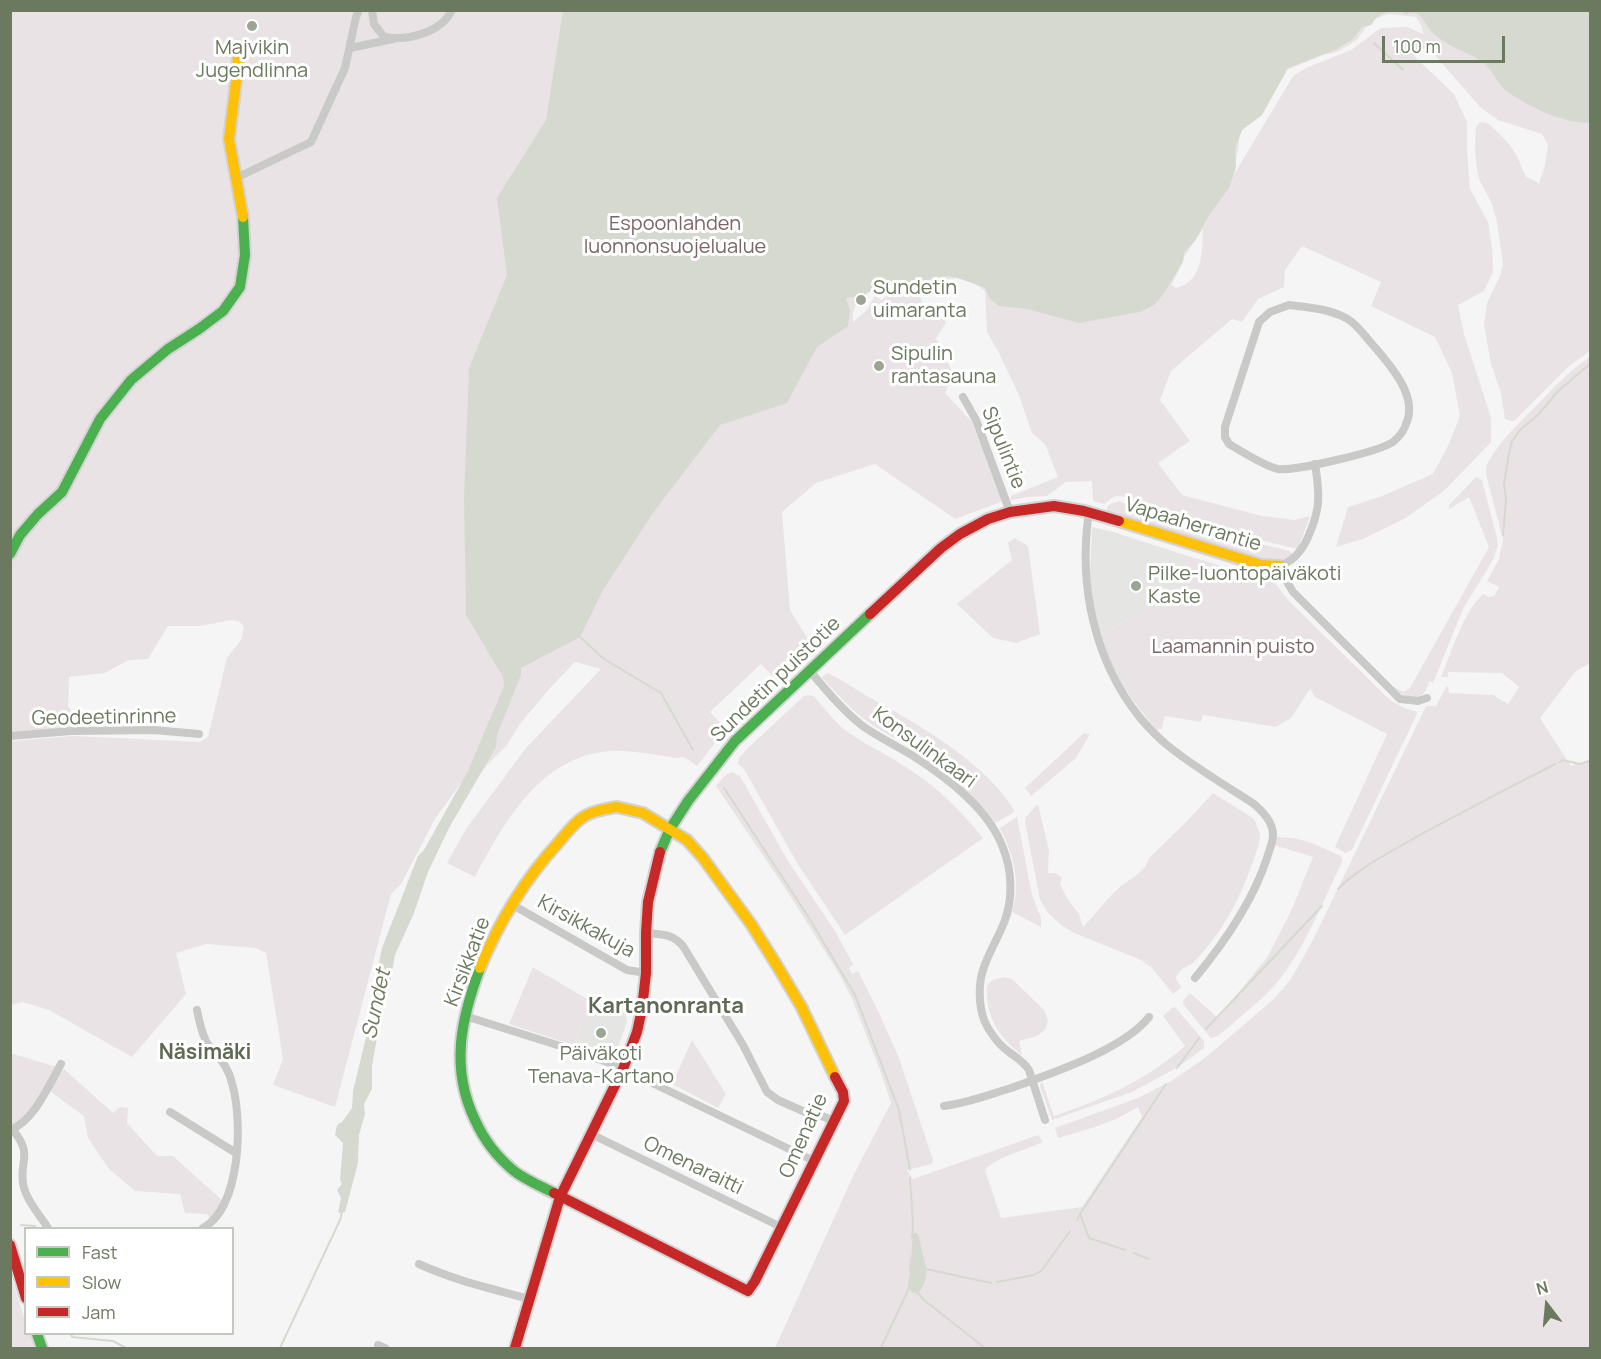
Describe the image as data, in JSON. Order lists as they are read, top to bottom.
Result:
{
  "streets": {
    "main road": [
      "Vapaaherrantie",
      "Sundetin puistotie",
      "Kirsikkatie",
      "Omenatie"
    ],
    "street": [
      "Sipulintie",
      "Geodeetinrinne",
      "Konsulinkaari",
      "Kirsikkakuja",
      "Omenaraitti"
    ]
  },
  "crossings": [
    ["Sipulintie", "Sundetin puistotie"],
    ["Vapaaherrantie", "Sundetin puistotie"],
    ["Sundetin puistotie", "Konsulinkaari"],
    ["Sundetin puistotie", "Kirsikkakuja"],
    ["Sundetin puistotie", "Kirsikkatie"],
    ["Sundetin puistotie", "Omenatie"],
    ["Sundetin puistotie", "Omenaraitti"],
    ["Kirsikkakuja", "Kirsikkatie"],
    ["Kirsikkatie", "Omenatie"],
    ["Omenatie", "Omenaraitti"]
  ],
  "districts": ["Kartanonranta", "Näsimäki"],
  "water": ["Sundet"],
  "parks": ["Espoonlahden luonnonsuojelualue", "Laamannin puisto"],
  "places": [
    "Majvikin Jugendlinna",
    "Sundetin uimaranta",
    "Sipulin rantasauna",
    "Pilke-luontopäiväkoti Kaste",
    "Päiväkoti Tenava-Kartano"
  ],
  "legend": ["Fast", "Slow", "Jam"],
  "scale_bar": "100 m",
  "north": "top"
}
